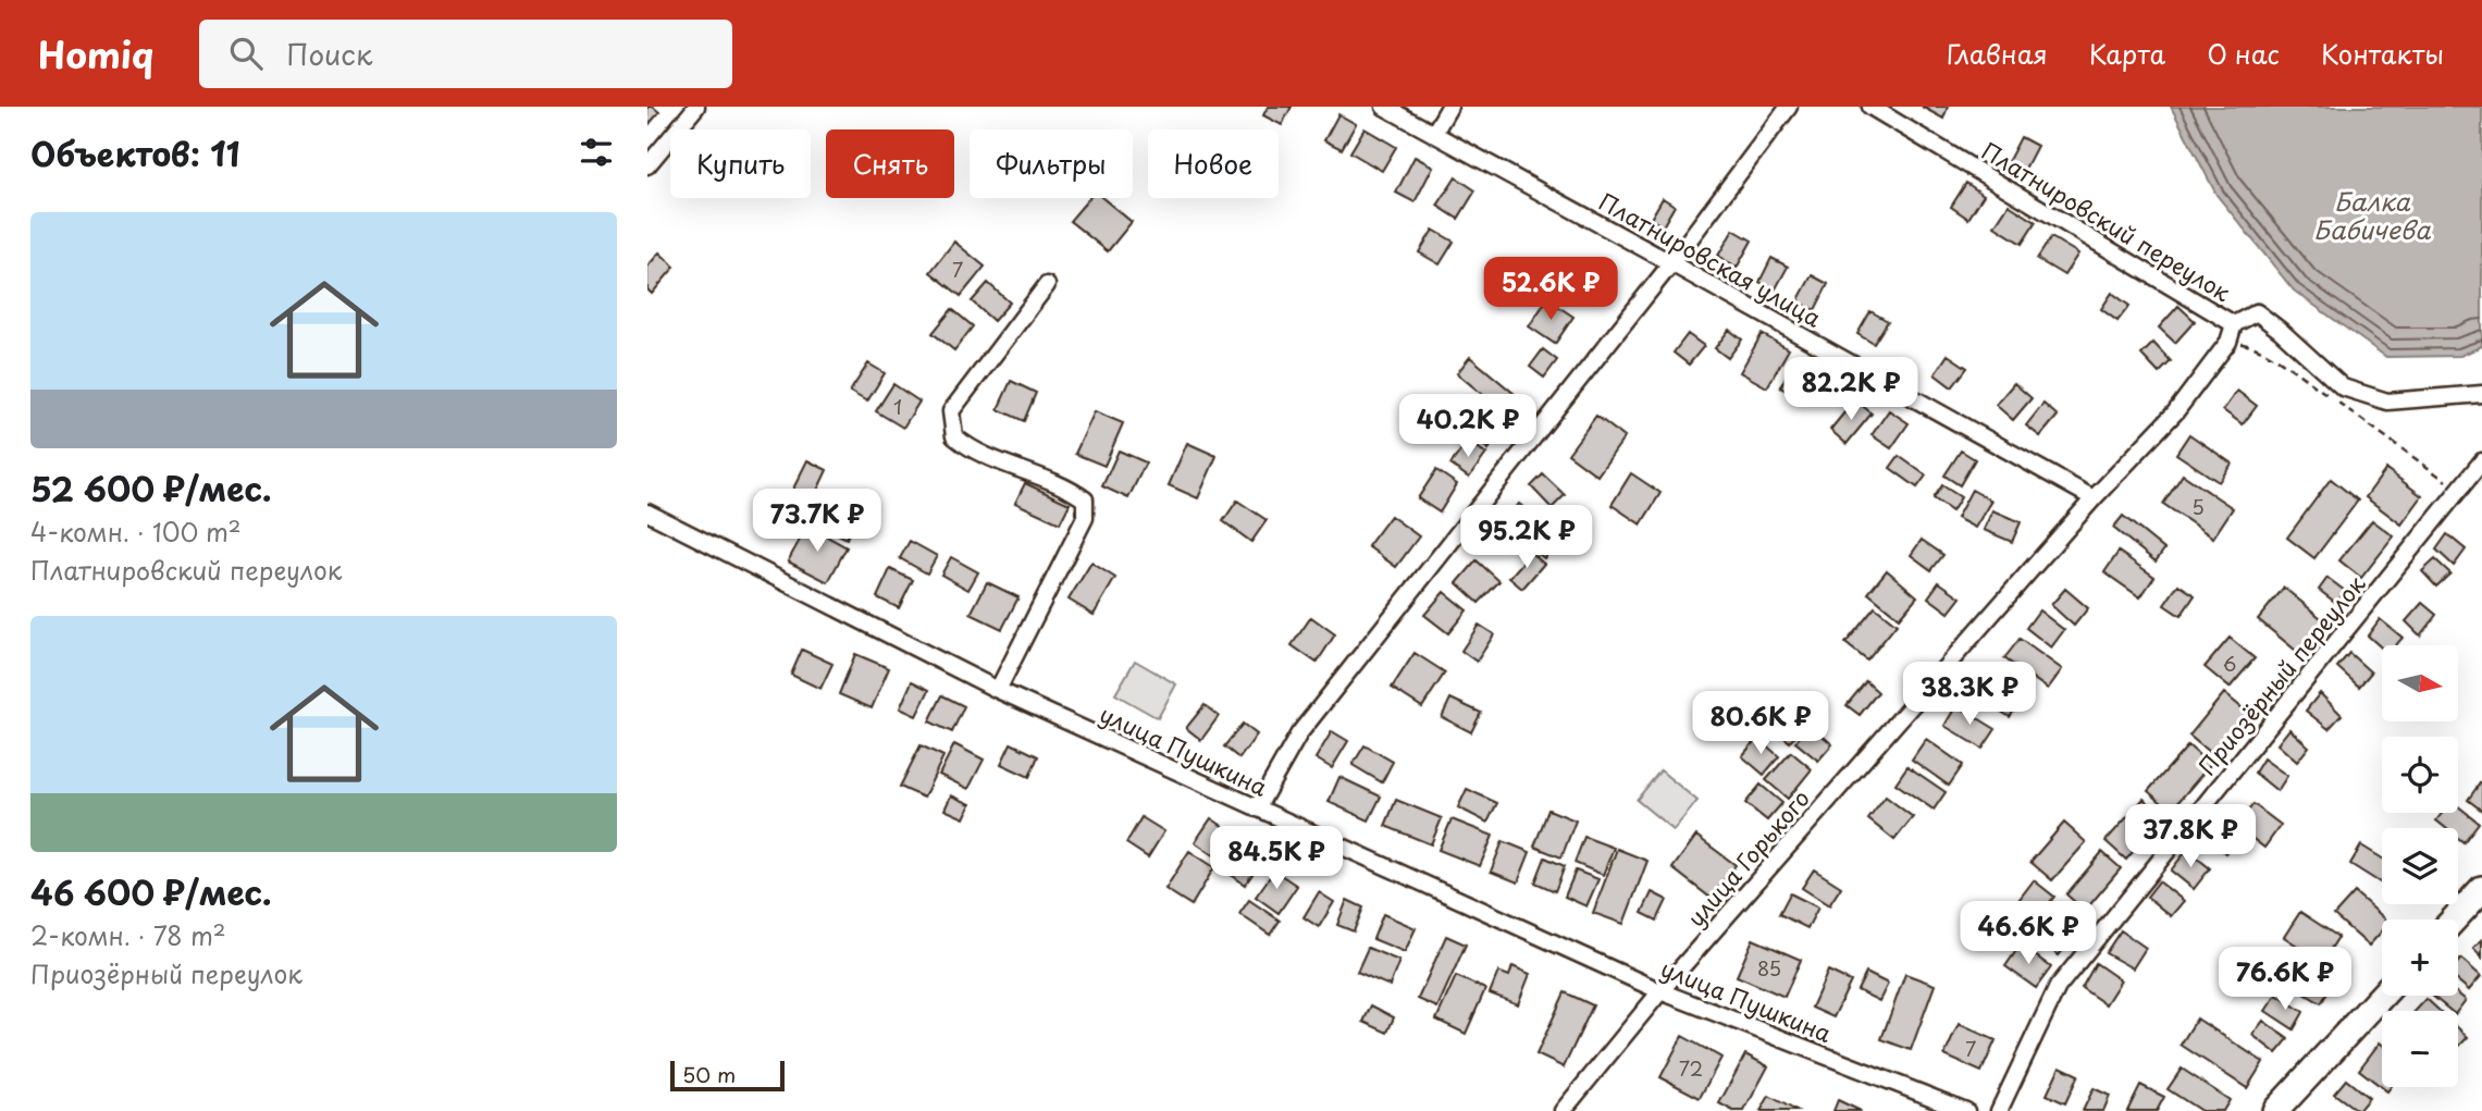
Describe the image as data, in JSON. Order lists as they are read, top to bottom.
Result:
{
  "streets": {
    "street": [
      "Платнировский переулок",
      "Платнировская улица",
      "Приозёрный переулок",
      "улица Пушкина",
      "улица Горького"
    ]
  },
  "crossings": [
    ["Платнировский переулок", "улица Горького"],
    ["Платнировская улица", "улица Горького"],
    ["улица Пушкина", "улица Горького"]
  ],
  "water": ["Балка Бабичева"],
  "house_numbers": [
    "7",
    "1",
    "5",
    "6",
    "85",
    "7",
    "72"
  ],
  "scale_bar": "50 m",
  "north": "right",
  "page": {
    "header": "Homiq",
    "search": "Поиск",
    "nav": [
      "Главная",
      "Карта",
      "О нас",
      "Контакты"
    ],
    "heading": "Объектов: 11",
    "chip": [
      "Купить",
      "Снять",
      "Фильтры",
      "Новое"
    ],
    "list": [
      {
        "name": "52 600 ₽/мес.",
        "note": "4-комн. · 100 m² · Платнировский переулок"
      },
      {
        "name": "46 600 ₽/мес.",
        "note": "2-комн. · 78 m² · Приозёрный переулок"
      }
    ],
    "price": [
      "52.6K ₽",
      "82.2K ₽",
      "40.2K ₽",
      "73.7K ₽",
      "95.2K ₽",
      "38.3K ₽",
      "80.6K ₽",
      "37.8K ₽",
      "84.5K ₽",
      "46.6K ₽",
      "76.6K ₽"
    ],
    "map_buttons": ["+", "−"],
    "scale": "50 m"
  }
}
